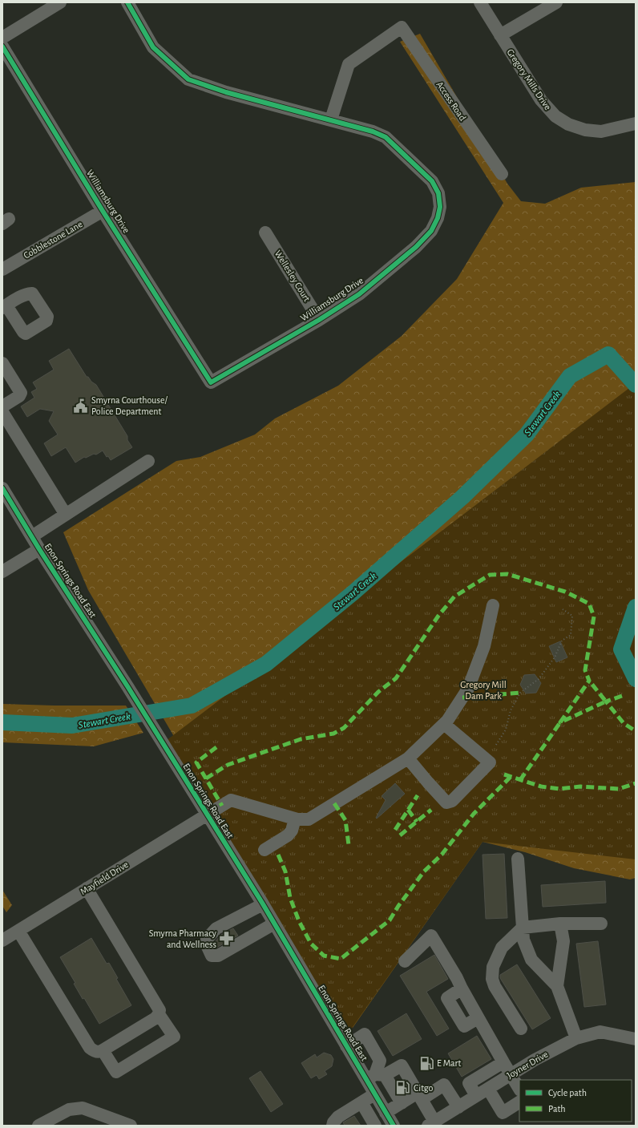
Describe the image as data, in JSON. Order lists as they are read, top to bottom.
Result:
{
  "streets": {
    "street": [
      "Gregory Mills Drive",
      "Access Road",
      "Williamsburg Drive",
      "Cobblestone Lane",
      "Wellesley Court",
      "Enon Springs Road East",
      "Mayfield Drive",
      "Joyner Drive"
    ]
  },
  "crossings": [
    ["Access Road", "Williamsburg Drive"],
    ["Williamsburg Drive", "Cobblestone Lane"],
    ["Williamsburg Drive", "Wellesley Court"],
    ["Enon Springs Road East", "Mayfield Drive"]
  ],
  "water": ["Stewart Creek"],
  "parks": ["Gregory Mill Dam Park"],
  "places": {
    "public building": ["Smyrna Courthouse/ Police Department"],
    "pharmacy": ["Smyrna Pharmacy and Wellness"],
    "fuel station": ["E Mart", "Citgo"]
  },
  "legend": ["Cycle path", "Path"]
}
